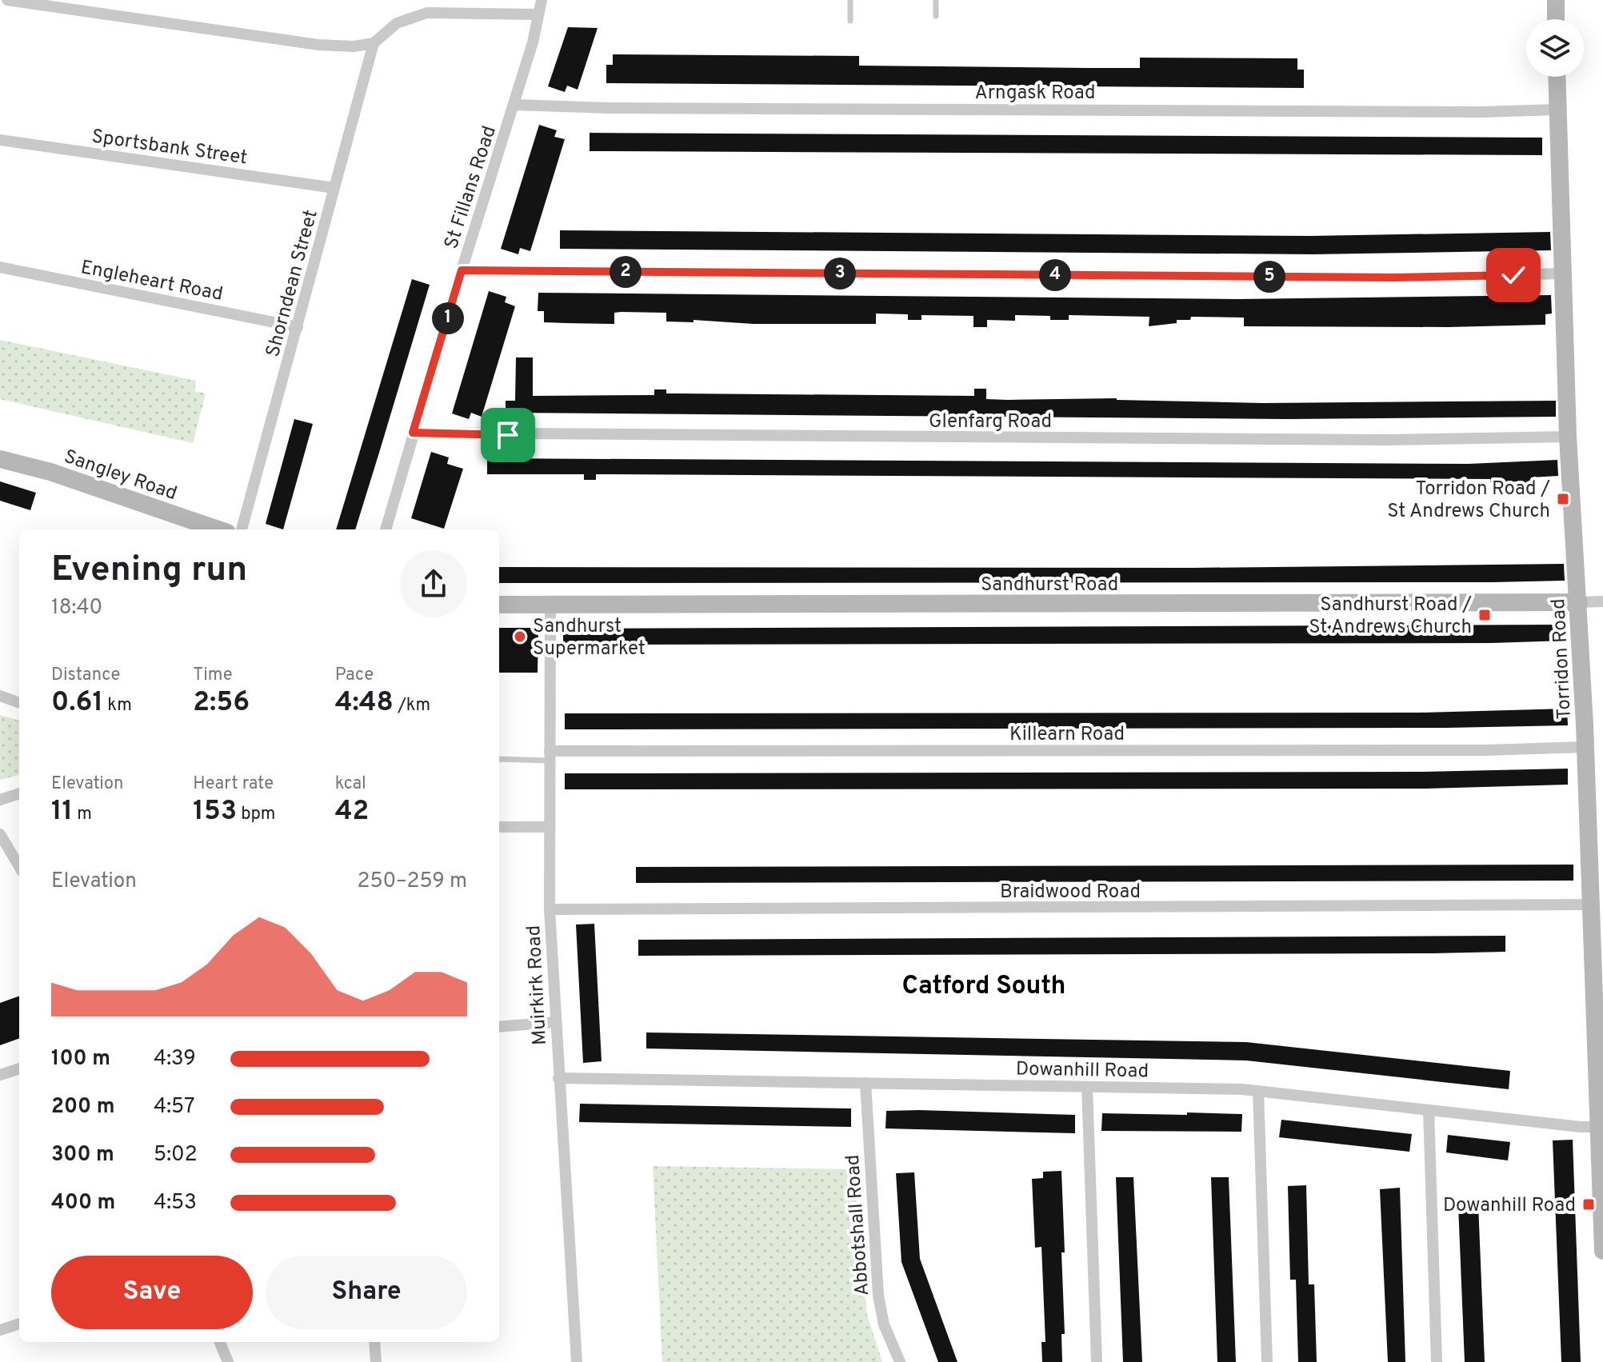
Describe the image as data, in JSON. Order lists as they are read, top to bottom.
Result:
{
  "streets": {
    "street": [
      "Arngask Road",
      "Sportsbank Street",
      "St Fillans Road",
      "Engleheart Road",
      "Shorndean Street",
      "Glenfarg Road",
      "Sangley Road",
      "Sandhurst Road",
      "Torridon Road",
      "Killearn Road",
      "Braidwood Road",
      "Muirkirk Road",
      "Dowanhill Road",
      "Abbotshall Road"
    ]
  },
  "crossings": [
    ["Arngask Road", "St Fillans Road"],
    ["Arngask Road", "Torridon Road"],
    ["Sportsbank Street", "Shorndean Street"],
    ["St Fillans Road", "Glenfarg Road"],
    ["Engleheart Road", "Shorndean Street"],
    ["Glenfarg Road", "Torridon Road"],
    ["Sandhurst Road", "Torridon Road"],
    ["Sandhurst Road", "Muirkirk Road"],
    ["Torridon Road", "Killearn Road"],
    ["Torridon Road", "Braidwood Road"],
    ["Torridon Road", "Dowanhill Road"],
    ["Killearn Road", "Muirkirk Road"],
    ["Braidwood Road", "Muirkirk Road"],
    ["Muirkirk Road", "Dowanhill Road"],
    ["Dowanhill Road", "Abbotshall Road"]
  ],
  "districts": ["Catford South"],
  "places": {
    "transit": ["Torridon Road / St Andrews Church", "Sandhurst Road / St Andrews Church", "Dowanhill Road"],
    "other": ["Sandhurst Supermarket"]
  },
  "page": {
    "pins": [
      "2",
      "3",
      "4",
      "5",
      "1"
    ],
    "heading": ["Evening run", "18:40"],
    "stats": [
      ["Distance", "0.61 km"],
      ["Time", "2:56"],
      ["Pace", "4:48 /km"],
      ["Elevation", "11 m"],
      ["Heart rate", "153 bpm"],
      ["kcal", "42"]
    ],
    "chart": ["Elevation", "250–259 m"],
    "list": [
      {
        "name": "100 m",
        "note": "4:39"
      },
      {
        "name": "200 m",
        "note": "4:57"
      },
      {
        "name": "300 m",
        "note": "5:02"
      },
      {
        "name": "400 m",
        "note": "4:53"
      }
    ],
    "buttons": ["Save", "Share"]
  }
}
